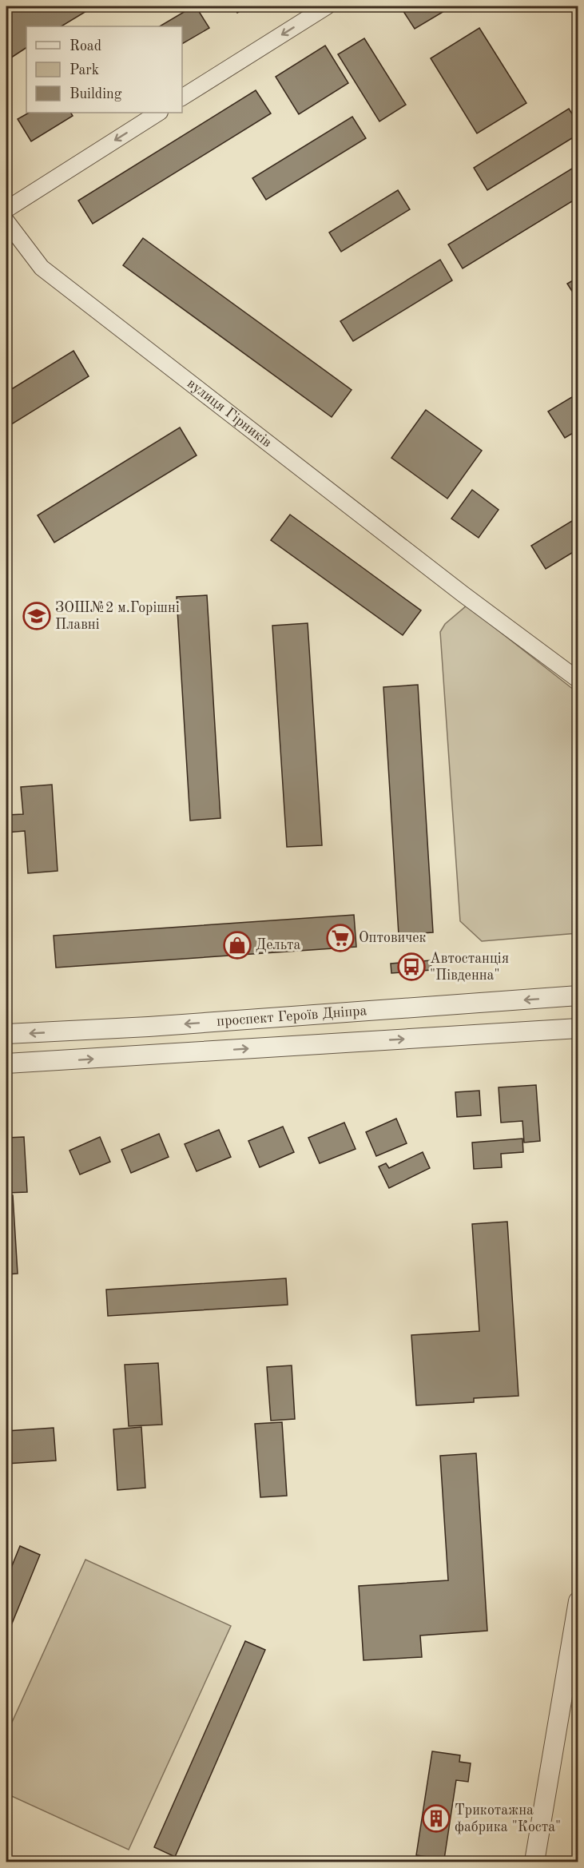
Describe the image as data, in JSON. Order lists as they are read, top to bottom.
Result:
{
  "streets": {
    "street": ["вулиця Гірників", "проспект Героїв Дніпра"]
  },
  "places": {
    "school or university": ["ЗОШ№2 м.Горішні Плавні"],
    "supermarket": ["Оптовичек"],
    "shop": ["Дельта"],
    "bus stop": ["Автостанція \"Південна\""],
    "building": ["Трикотажна фабрика \"Коста\""]
  },
  "legend": ["Road", "Park", "Building"]
}
